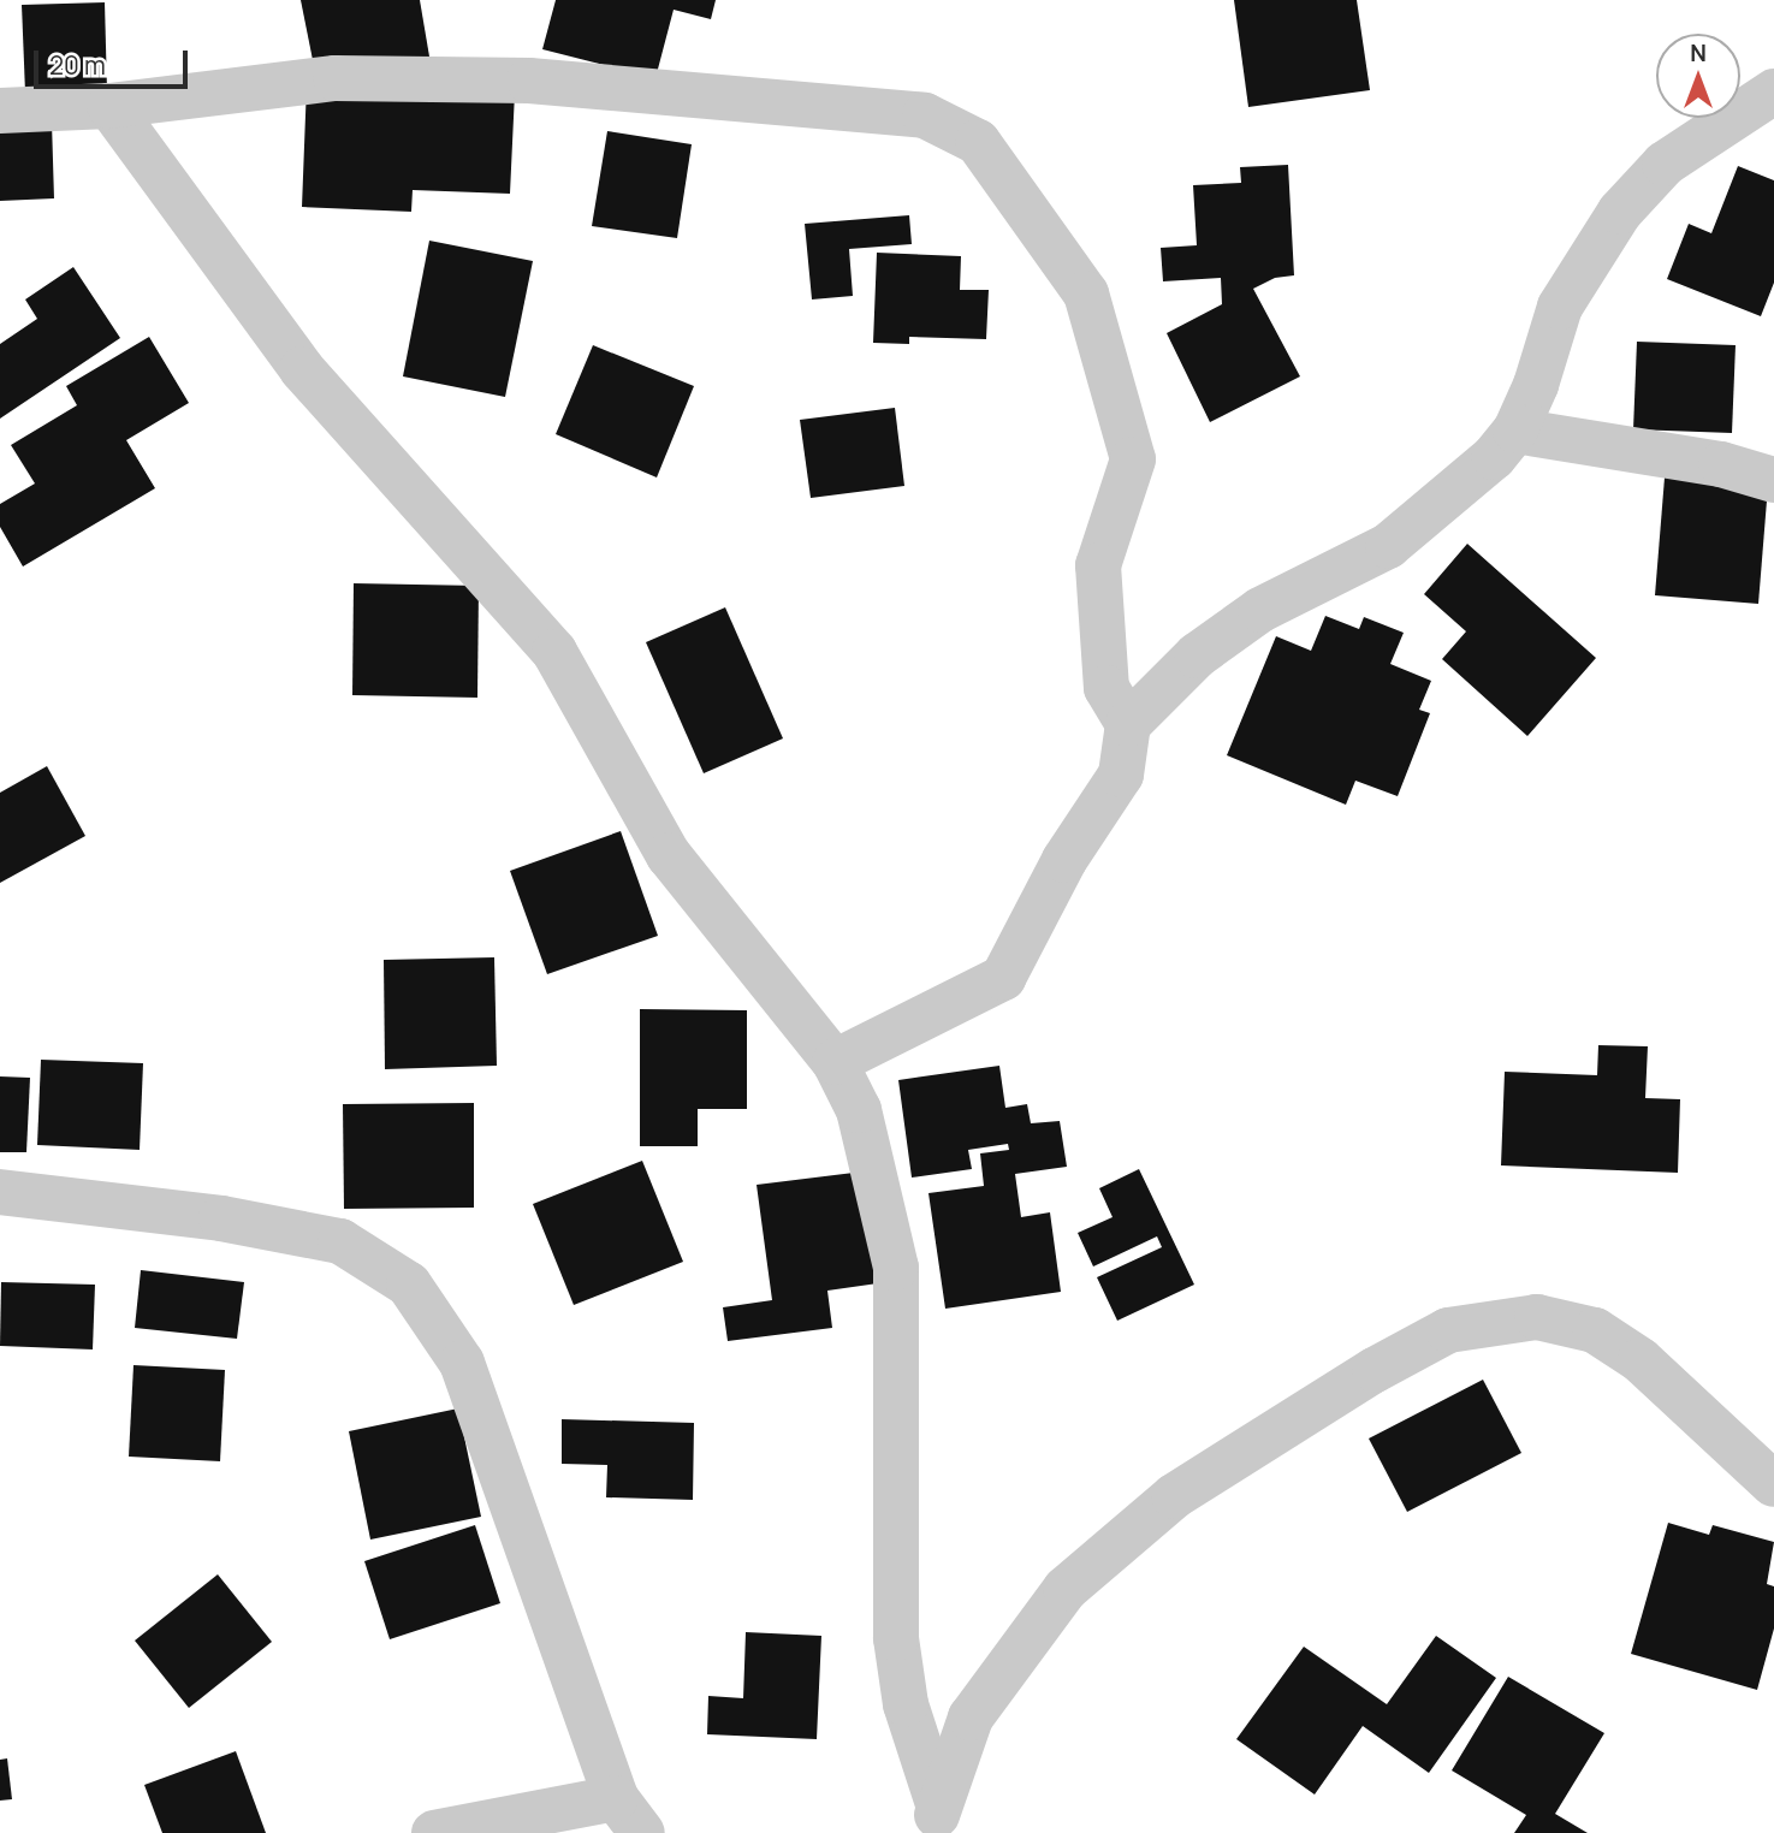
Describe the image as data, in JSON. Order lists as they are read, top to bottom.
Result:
{
  "scale_bar": "20 m",
  "north": "top"
}
